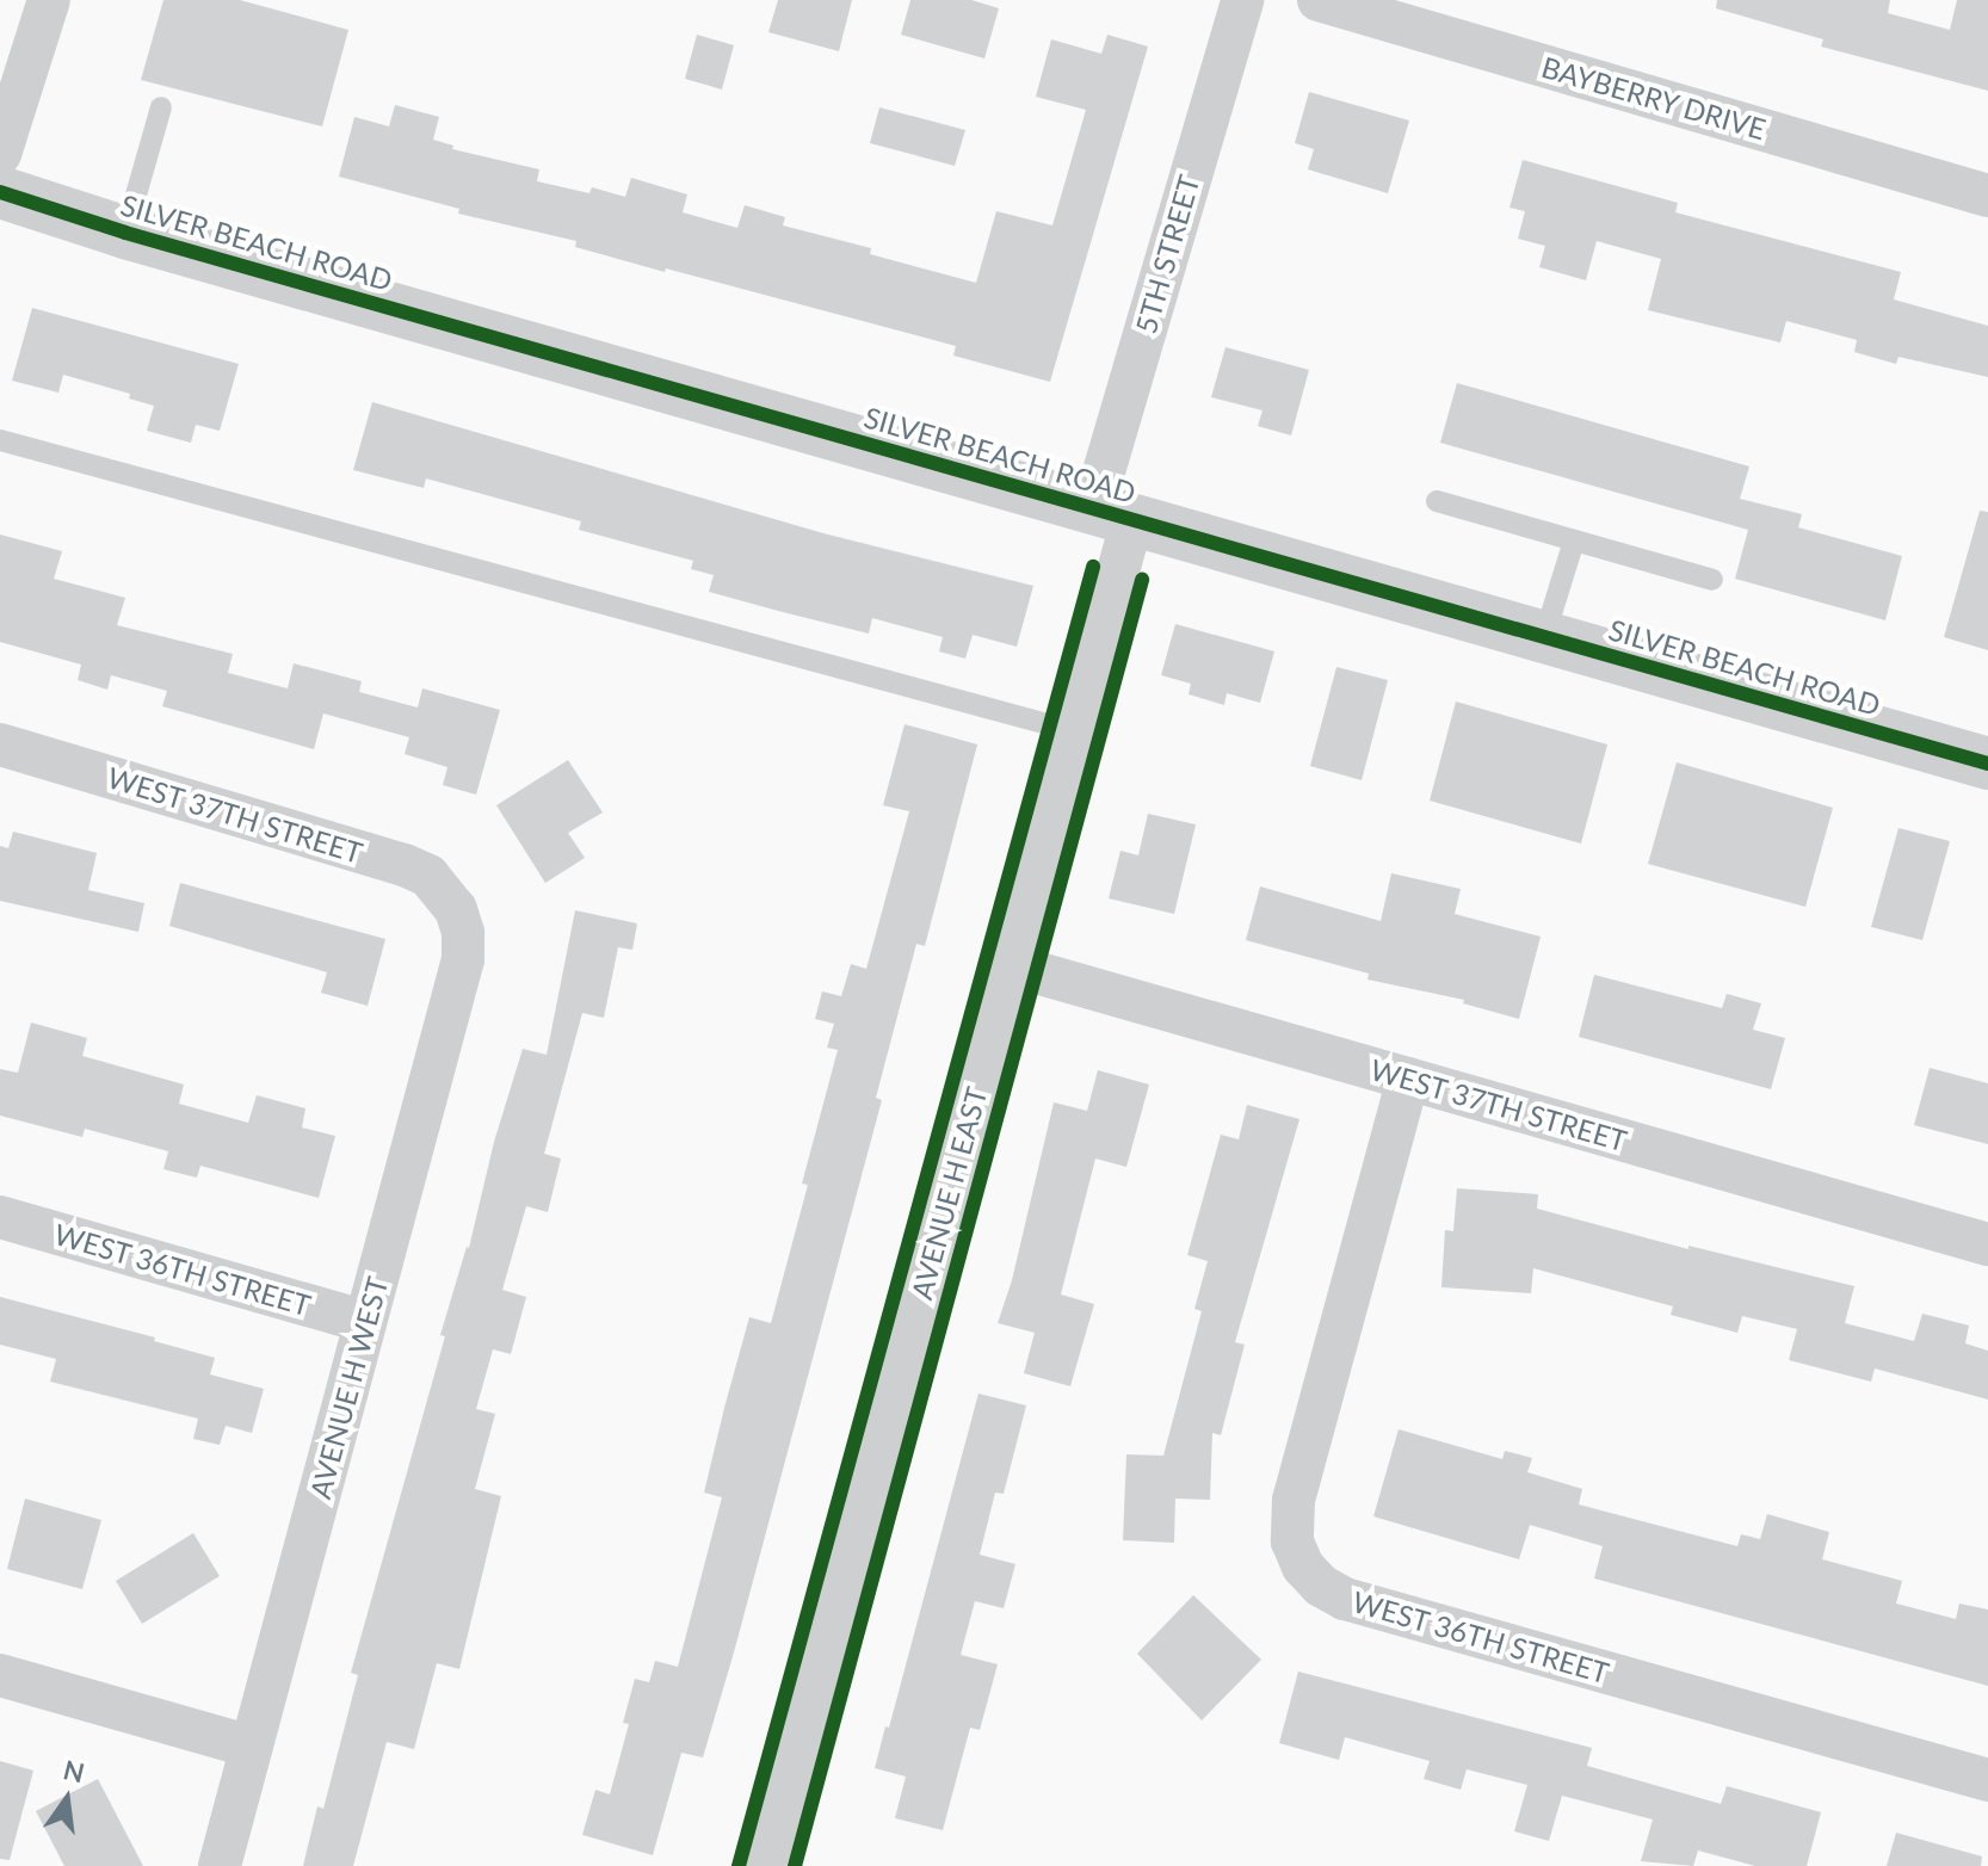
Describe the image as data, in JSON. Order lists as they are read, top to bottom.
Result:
{
  "streets": {
    "street": [
      "BAYBERRY DRIVE",
      "SILVER BEACH ROAD",
      "5TH STREET",
      "WEST 37TH STREET",
      "AVENUE H EAST",
      "WEST 36TH STREET",
      "AVENUE H WEST"
    ]
  },
  "crossings": [
    ["SILVER BEACH ROAD", "5TH STREET"],
    ["SILVER BEACH ROAD", "AVENUE H EAST"],
    ["5TH STREET", "AVENUE H EAST"],
    ["WEST 37TH STREET", "AVENUE H EAST"],
    ["WEST 37TH STREET", "WEST 36TH STREET"],
    ["WEST 37TH STREET", "AVENUE H WEST"],
    ["WEST 36TH STREET", "AVENUE H WEST"]
  ],
  "north": "top"
}
